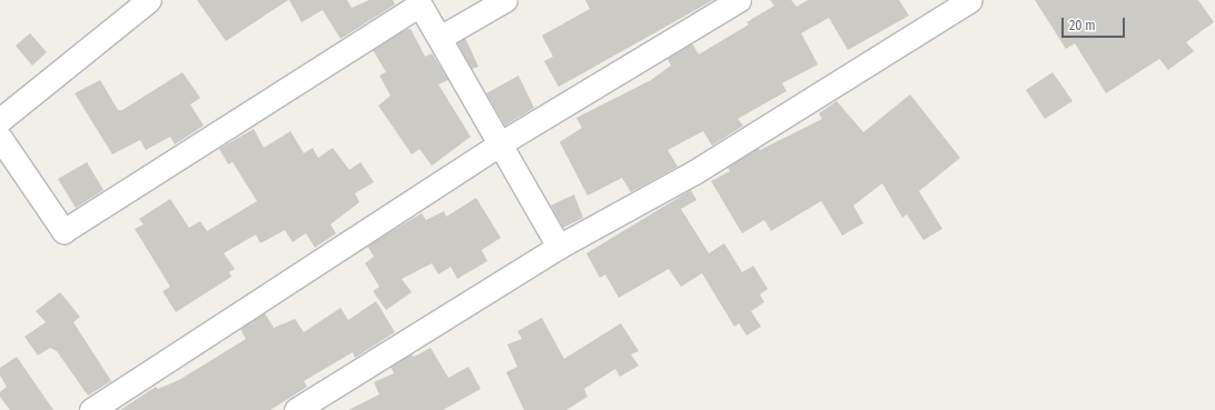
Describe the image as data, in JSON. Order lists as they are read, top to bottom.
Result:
{
  "scale_bar": "20 m"
}
